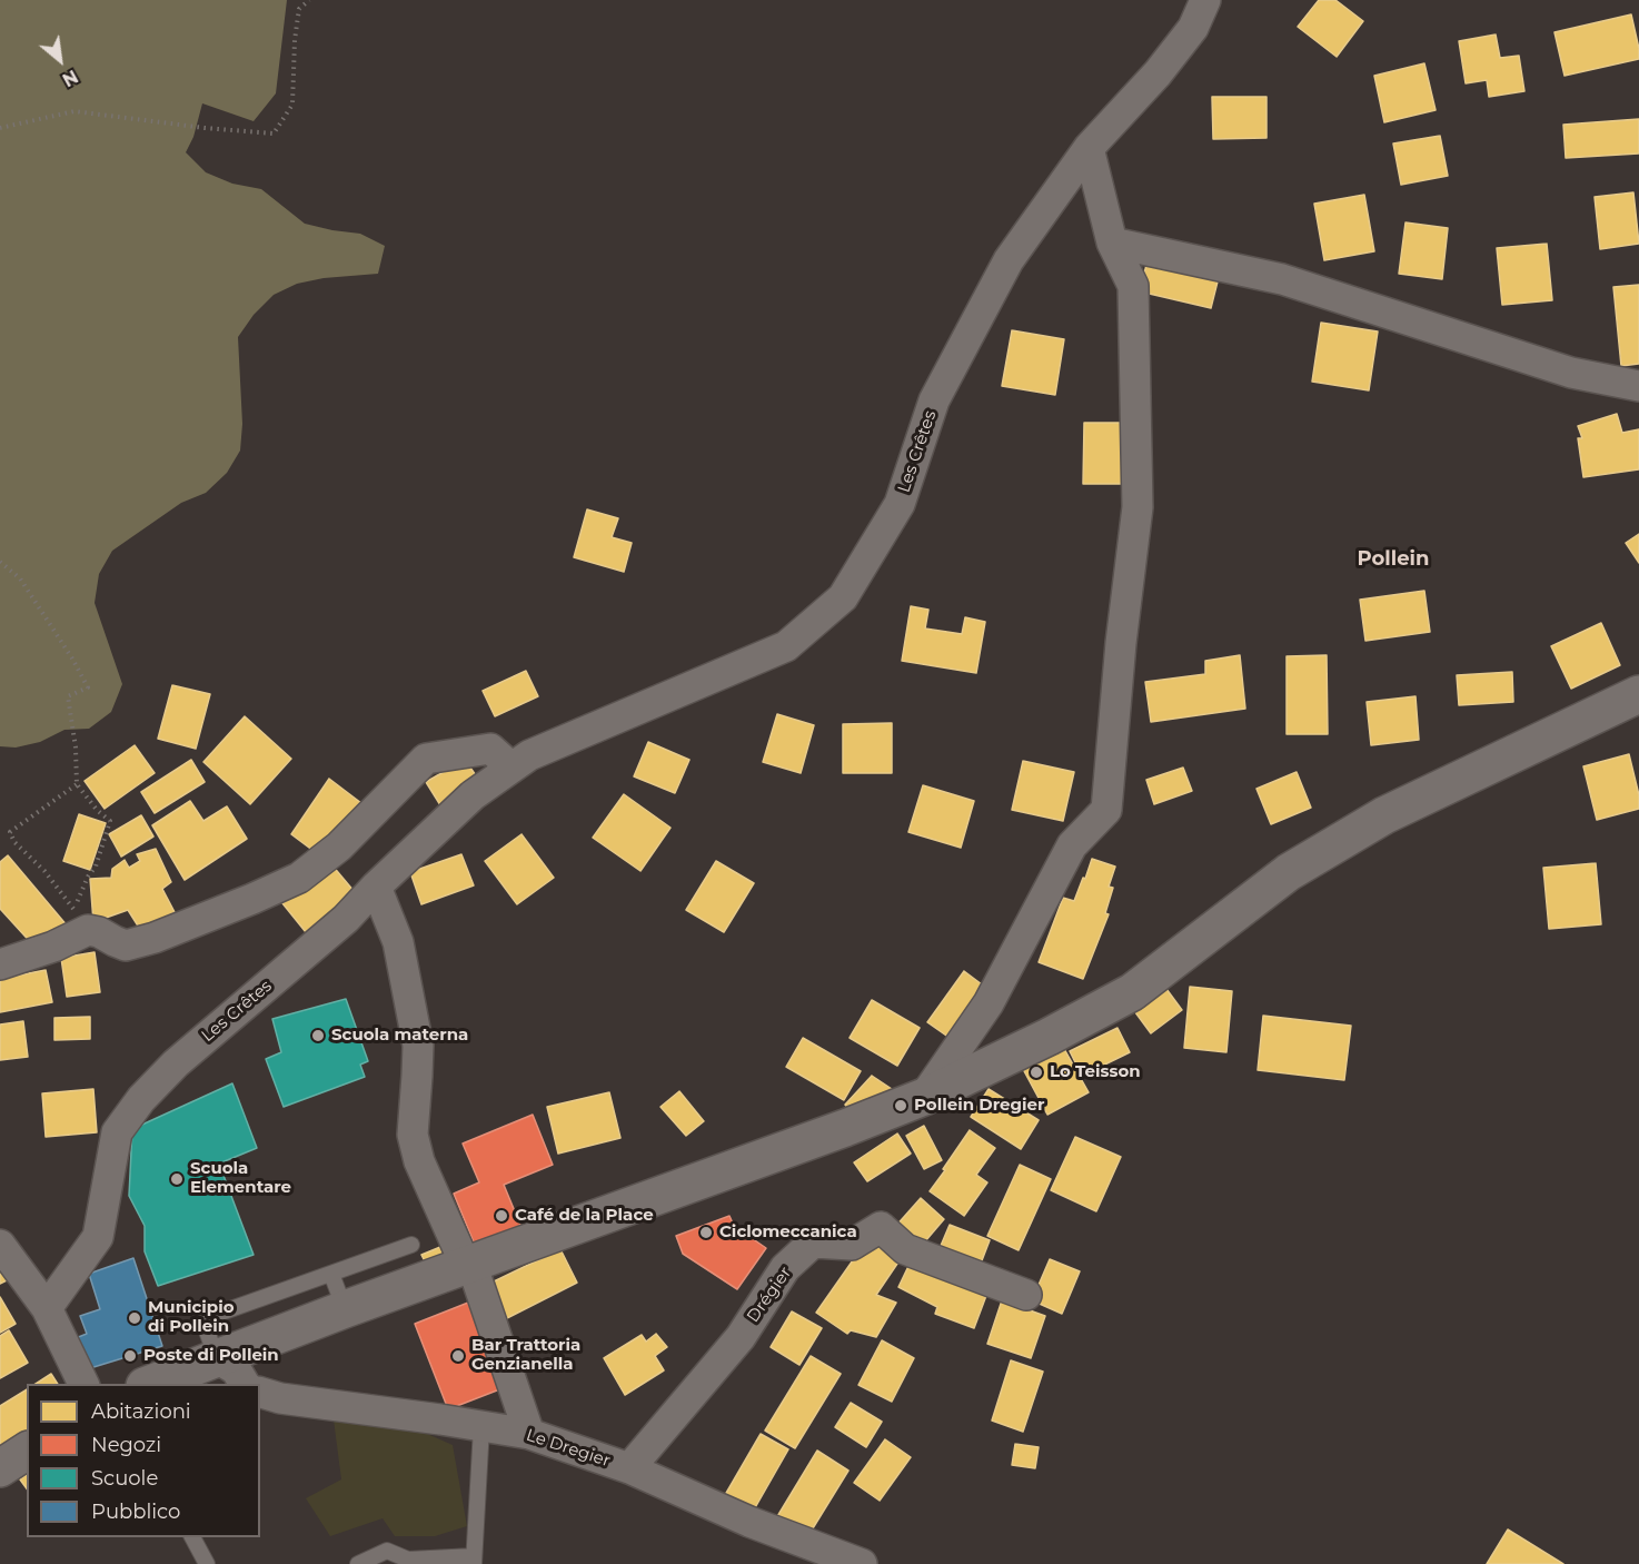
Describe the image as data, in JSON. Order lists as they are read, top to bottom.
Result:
{
  "streets": {
    "street": ["Les Crêtes", "Drégier", "Le Dregier"]
  },
  "crossings": [
    ["Drégier", "Le Dregier"]
  ],
  "districts": ["Pollein"],
  "places": [
    "Scuola materna",
    "Lo Teisson",
    "Pollein Dregier",
    "Scuola Elementare",
    "Café de la Place",
    "Ciclomeccanica",
    "Municipio di Pollein",
    "Poste di Pollein",
    "Bar Trattoria Genzianella"
  ],
  "legend": [
    "Abitazioni",
    "Negozi",
    "Scuole",
    "Pubblico"
  ],
  "north": "bottom right"
}
